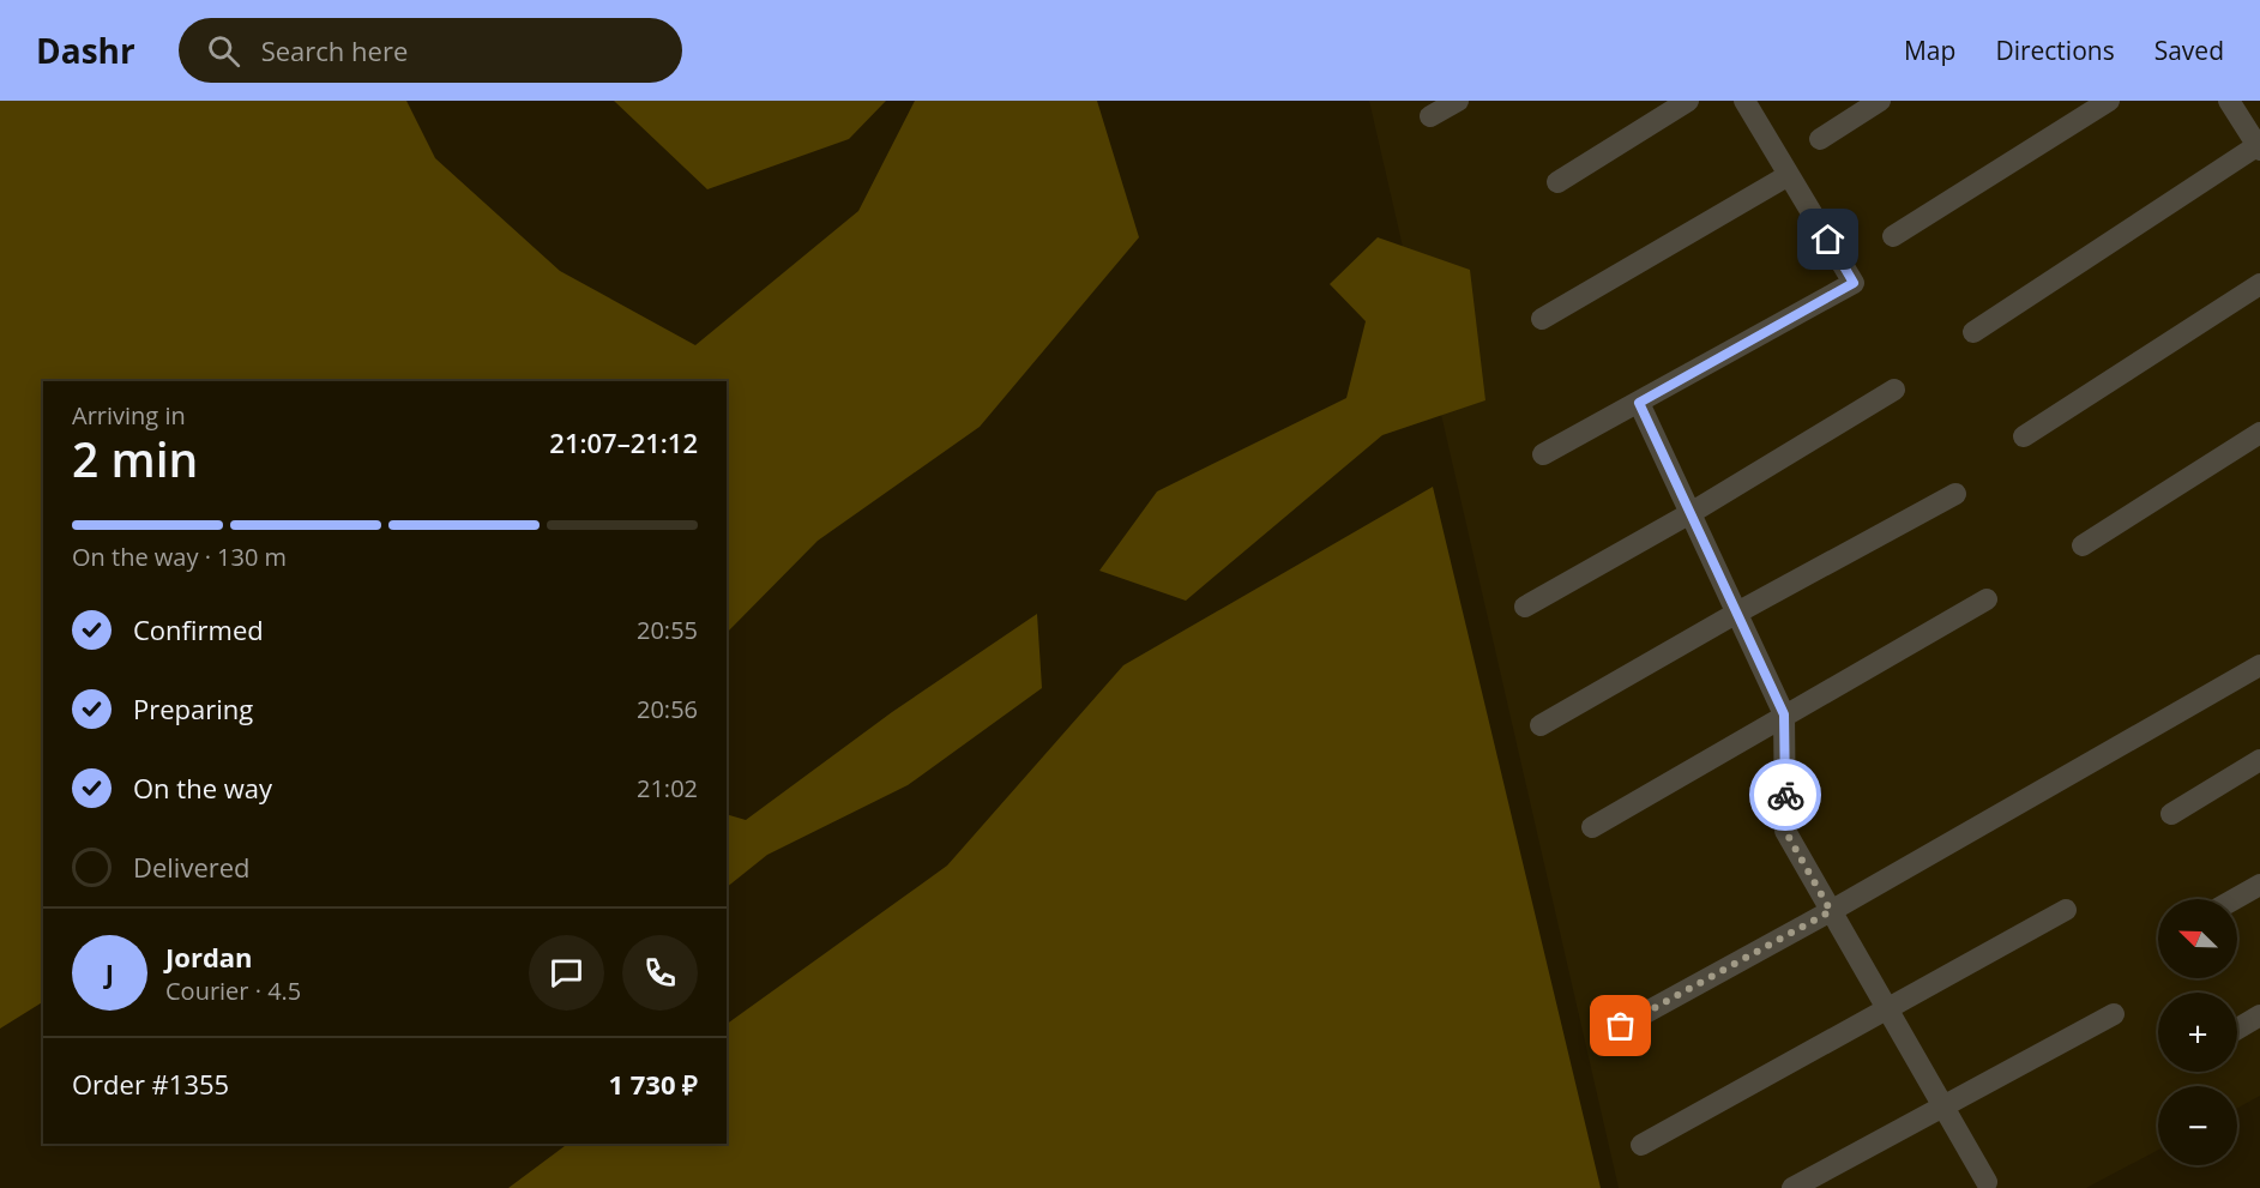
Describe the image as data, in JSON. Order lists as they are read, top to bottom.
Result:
{
  "north": "top left",
  "page": {
    "header": "Dashr",
    "search": "Search here",
    "nav": ["Map", "Directions", "Saved"],
    "heading": ["2 min", "Arriving in", "21:07–21:12"],
    "panel": [
      "Jordan",
      "Courier · 4.5",
      "Order #1355",
      "1 730 ₽"
    ],
    "bar": "On the way · 130 m",
    "list": [
      ["Confirmed", "20:55"],
      ["Preparing", "20:56"],
      ["On the way", "21:02"],
      "Delivered"
    ],
    "map_buttons": ["+", "−"],
    "round": "J"
  }
}
